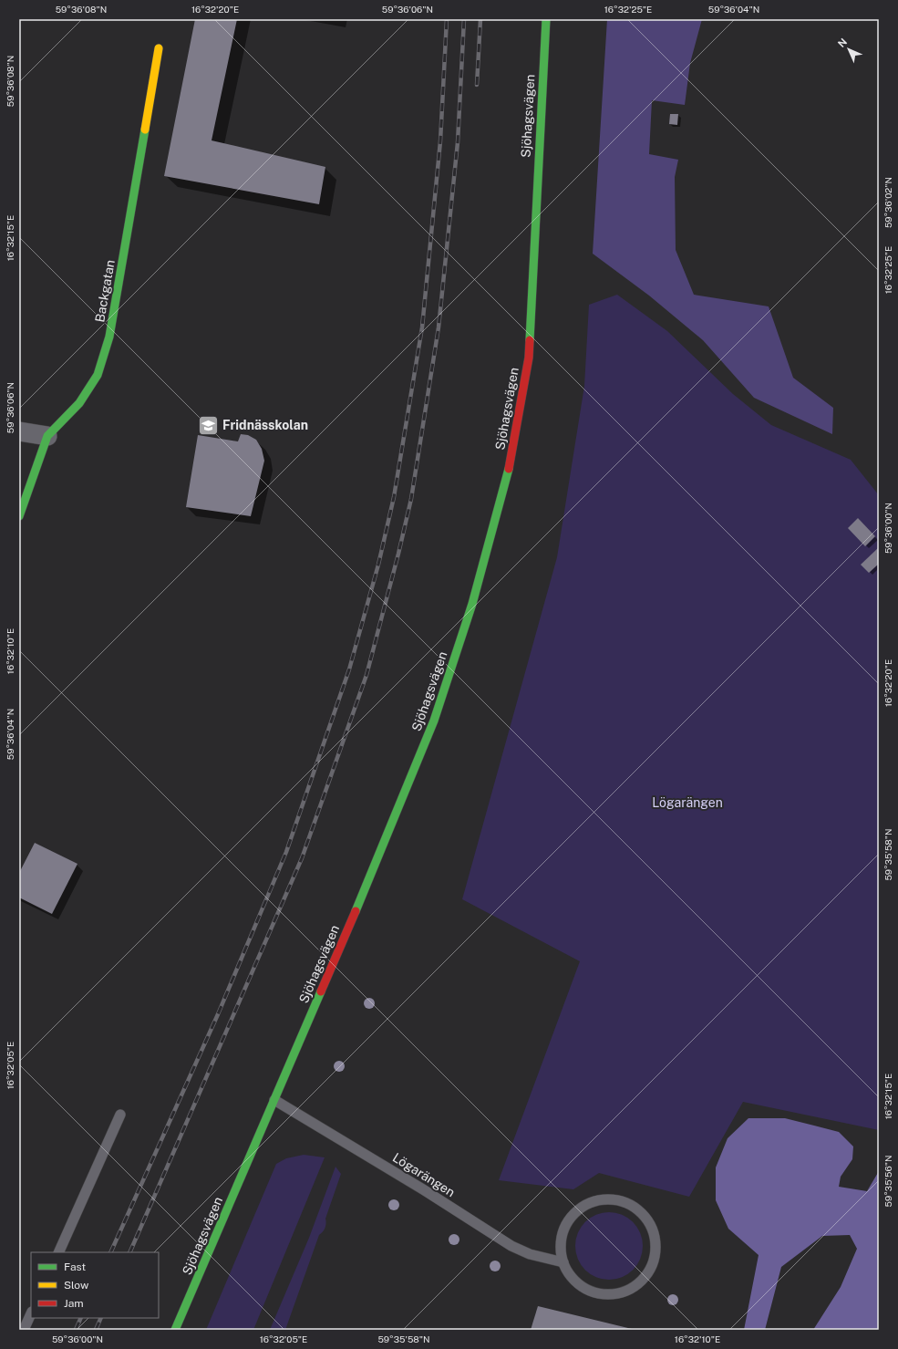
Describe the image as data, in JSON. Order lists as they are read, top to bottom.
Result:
{
  "streets": {
    "main road": ["Sjöhagsvägen", "Backgatan"],
    "lane": ["Lögarängen"]
  },
  "crossings": [
    ["Sjöhagsvägen", "Lögarängen"]
  ],
  "parks": ["Lögarängen"],
  "places": {
    "school or university": ["Fridnässkolan"]
  },
  "legend": ["Fast", "Slow", "Jam"],
  "north": "top left",
  "coordinates": [
    "59°36'08\"N",
    "16°32'20\"E",
    "59°36'06\"N",
    "16°32'25\"E",
    "59°36'04\"N",
    "59°36'02\"N",
    "16°32'15\"E",
    "59°36'00\"N",
    "16°32'10\"E",
    "59°35'58\"N",
    "16°32'05\"E",
    "59°35'56\"N"
  ]
}
